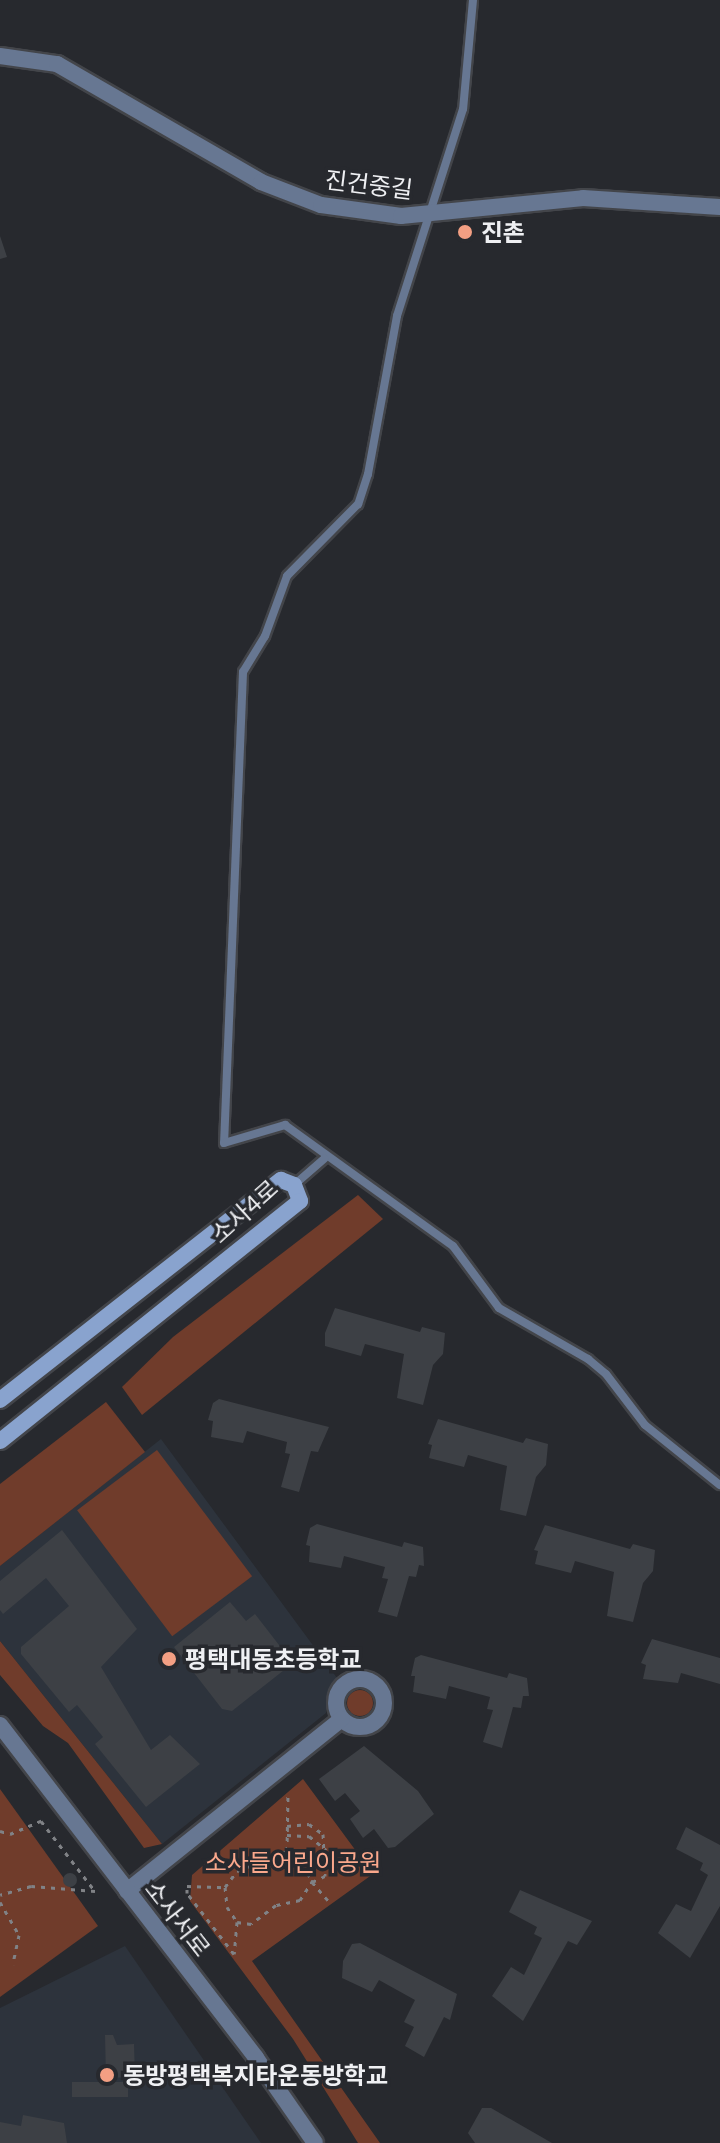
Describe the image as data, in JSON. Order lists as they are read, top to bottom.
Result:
{
  "streets": {
    "main road": ["소사4로"],
    "street": ["진건중길", "소사서로"]
  },
  "parks": ["소사들어린이공원"],
  "places": ["진촌", "평택대동초등학교", "동방평택복지타운동방학교"]
}
